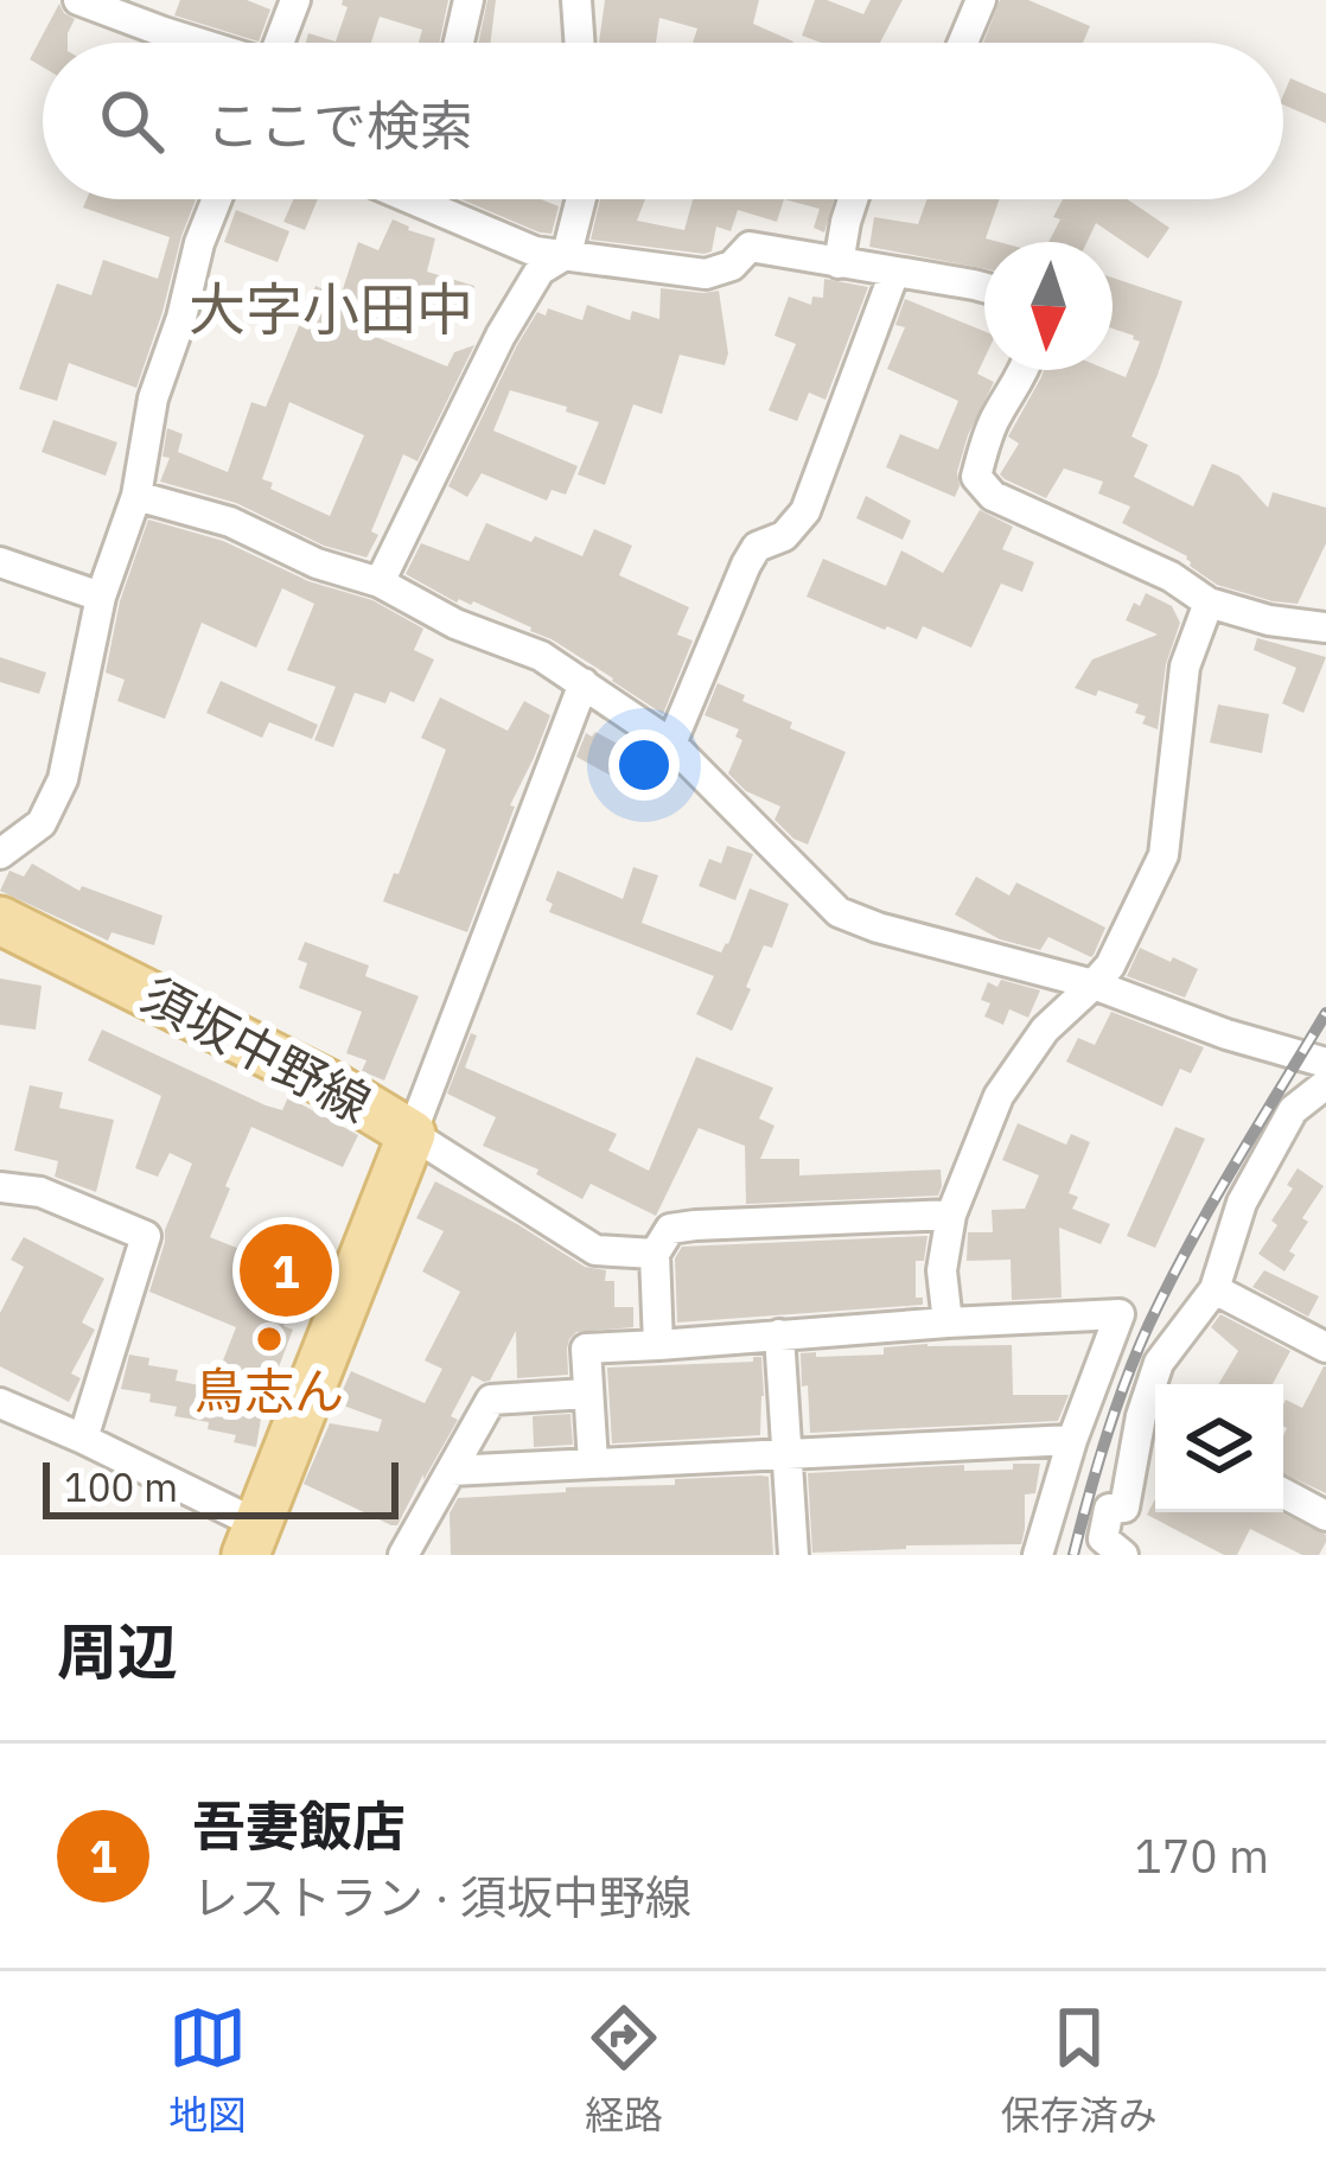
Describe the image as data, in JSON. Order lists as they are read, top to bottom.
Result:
{
  "streets": {
    "main road": ["須坂中野線"]
  },
  "districts": ["大字小田中"],
  "places": ["鳥志ん"],
  "scale_bar": "100 m",
  "north": "bottom",
  "page": {
    "search": "ここで検索",
    "pins": "1",
    "scale": "100 m",
    "heading": "周辺",
    "list": [
      {
        "mark": "1",
        "name": "吾妻飯店",
        "note": "レストラン · 須坂中野線",
        "value": "170 m"
      }
    ],
    "nav": ["地図", "経路", "保存済み"]
  }
}
